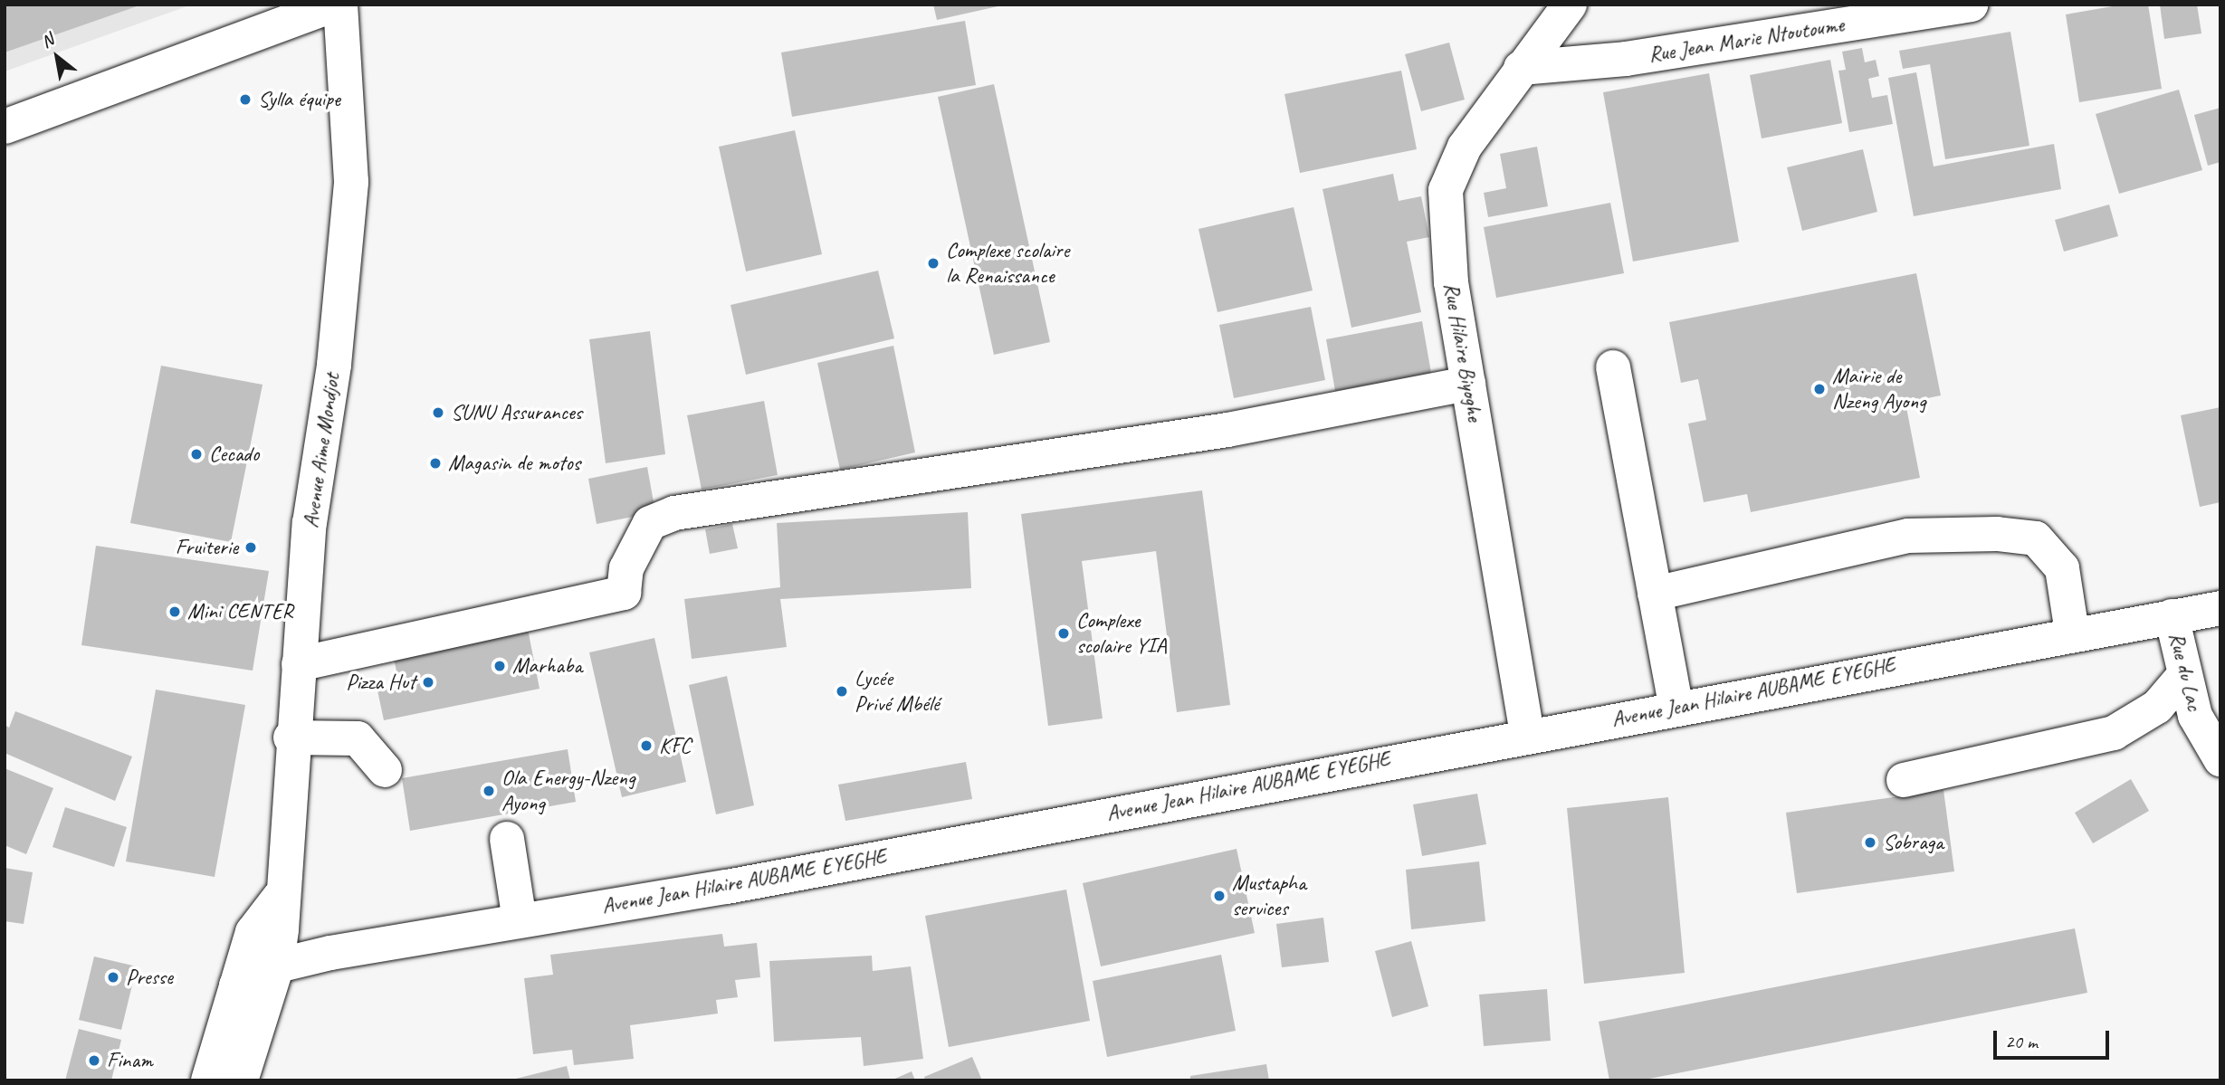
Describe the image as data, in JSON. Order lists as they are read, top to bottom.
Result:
{
  "streets": {
    "main road": [
      "Rue Jean Marie Ntoutoume",
      "Rue Hilaire Biyoghe",
      "Avenue Aime Mondjot",
      "Rue du Lac",
      "Avenue Jean Hilaire AUBAME EYEGHE"
    ]
  },
  "crossings": [
    ["Rue Jean Marie Ntoutoume", "Rue Hilaire Biyoghe"],
    ["Rue Hilaire Biyoghe", "Avenue Jean Hilaire AUBAME EYEGHE"],
    ["Avenue Aime Mondjot", "Avenue Jean Hilaire AUBAME EYEGHE"],
    ["Rue du Lac", "Avenue Jean Hilaire AUBAME EYEGHE"]
  ],
  "places": [
    "Sylla équipe",
    "Complexe scolaire la Renaissance",
    "Mairie de Nzeng Ayong",
    "SUNU Assurances",
    "Cecado",
    "Magasin de motos",
    "Fruiterie",
    "Mini CENTER",
    "Complexe scolaire YIA",
    "Marhaba",
    "Pizza Hut",
    "Lycée Privé Mbélé",
    "KFC",
    "Ola Energy-Nzeng Ayong",
    "Sobraga",
    "Mustapha services",
    "Presse",
    "Finam"
  ],
  "scale_bar": "20 m",
  "north": "top left"
}
